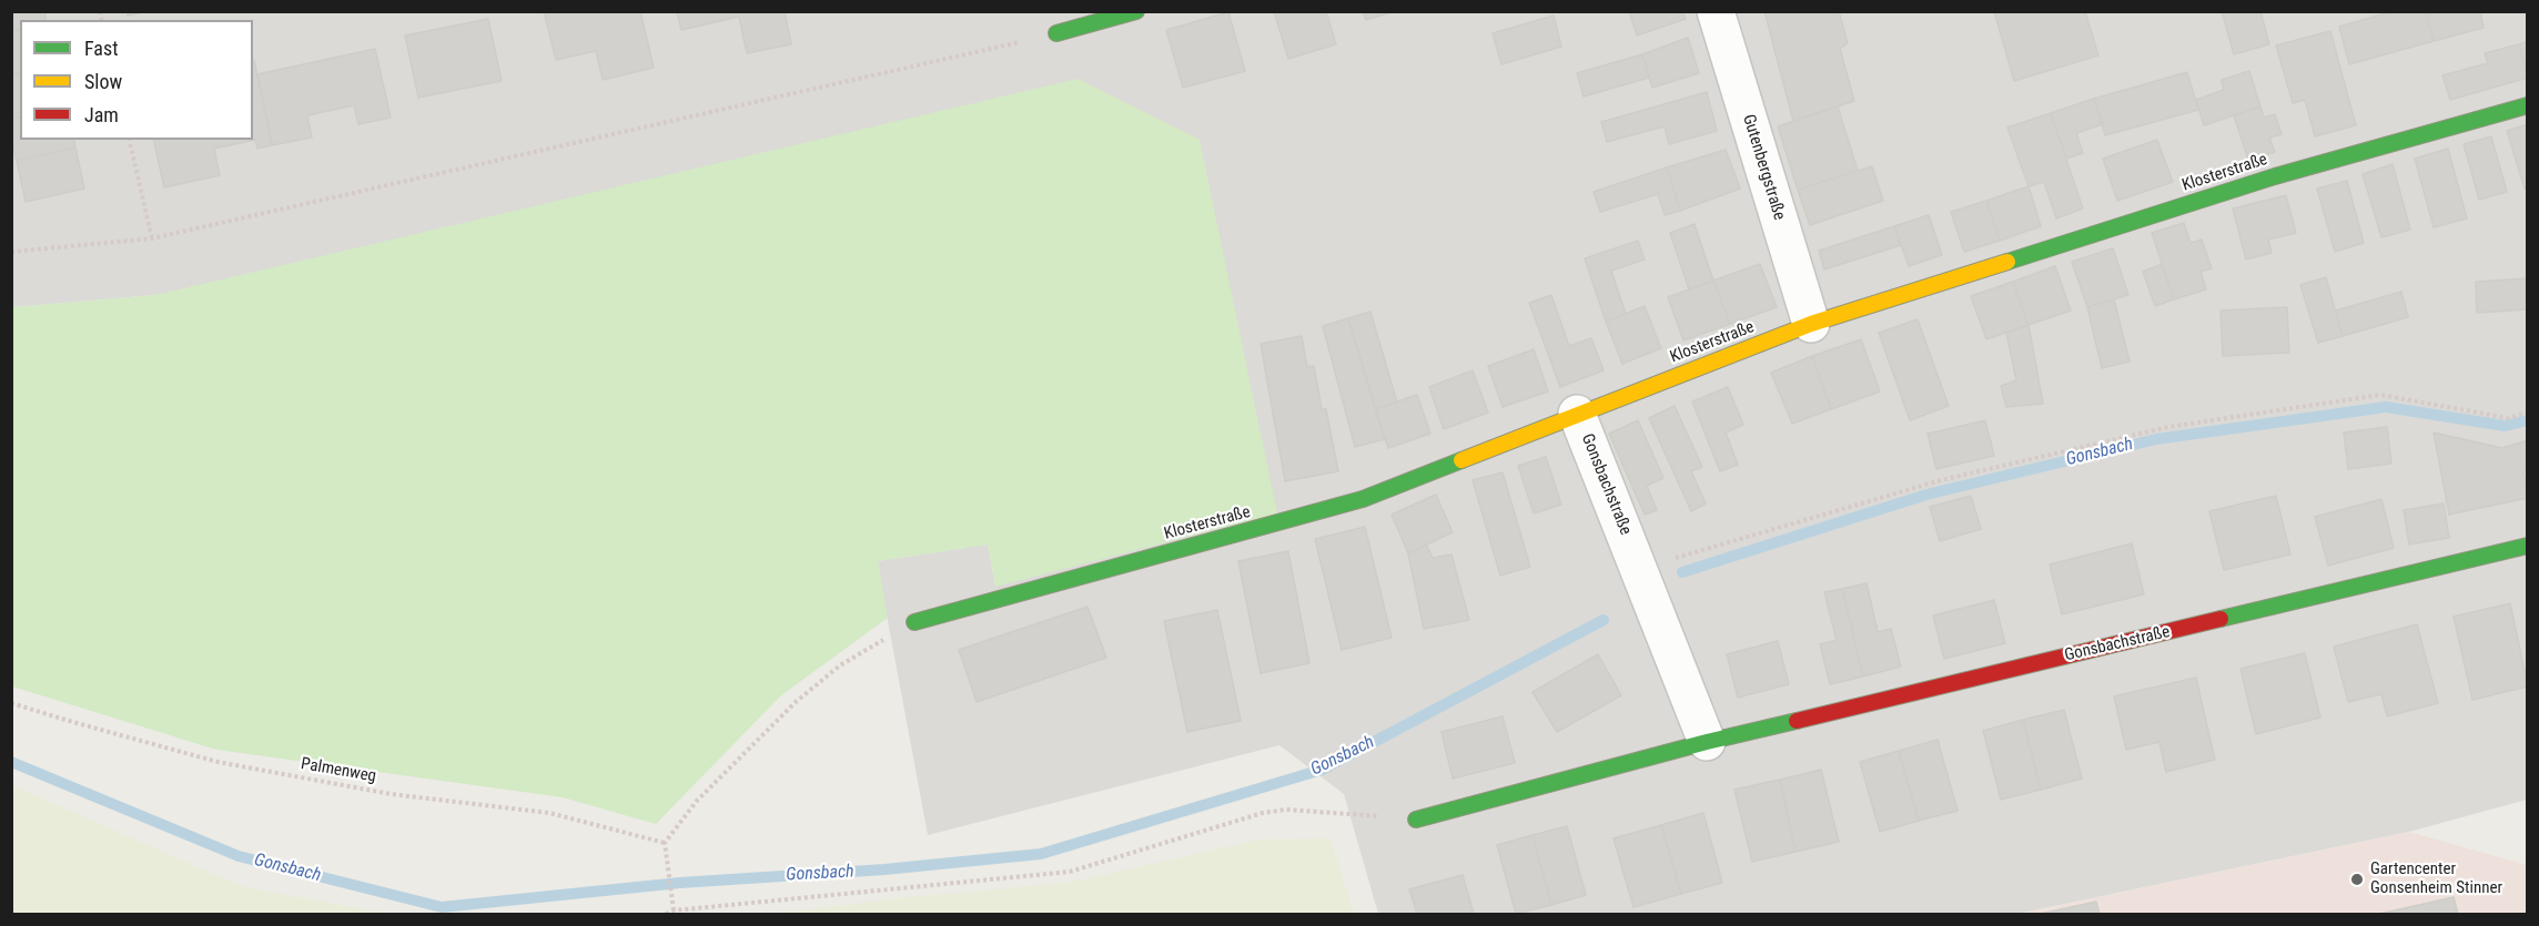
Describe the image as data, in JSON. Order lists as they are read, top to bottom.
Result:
{
  "streets": {
    "street": ["Gutenbergstraße", "Klosterstraße", "Gonsbachstraße"],
    "path": ["Palmenweg"]
  },
  "crossings": [
    ["Gutenbergstraße", "Klosterstraße"],
    ["Klosterstraße", "Gonsbachstraße"]
  ],
  "water": ["Gonsbach"],
  "places": ["Gartencenter Gonsenheim Stinner"],
  "legend": ["Fast", "Slow", "Jam"]
}
